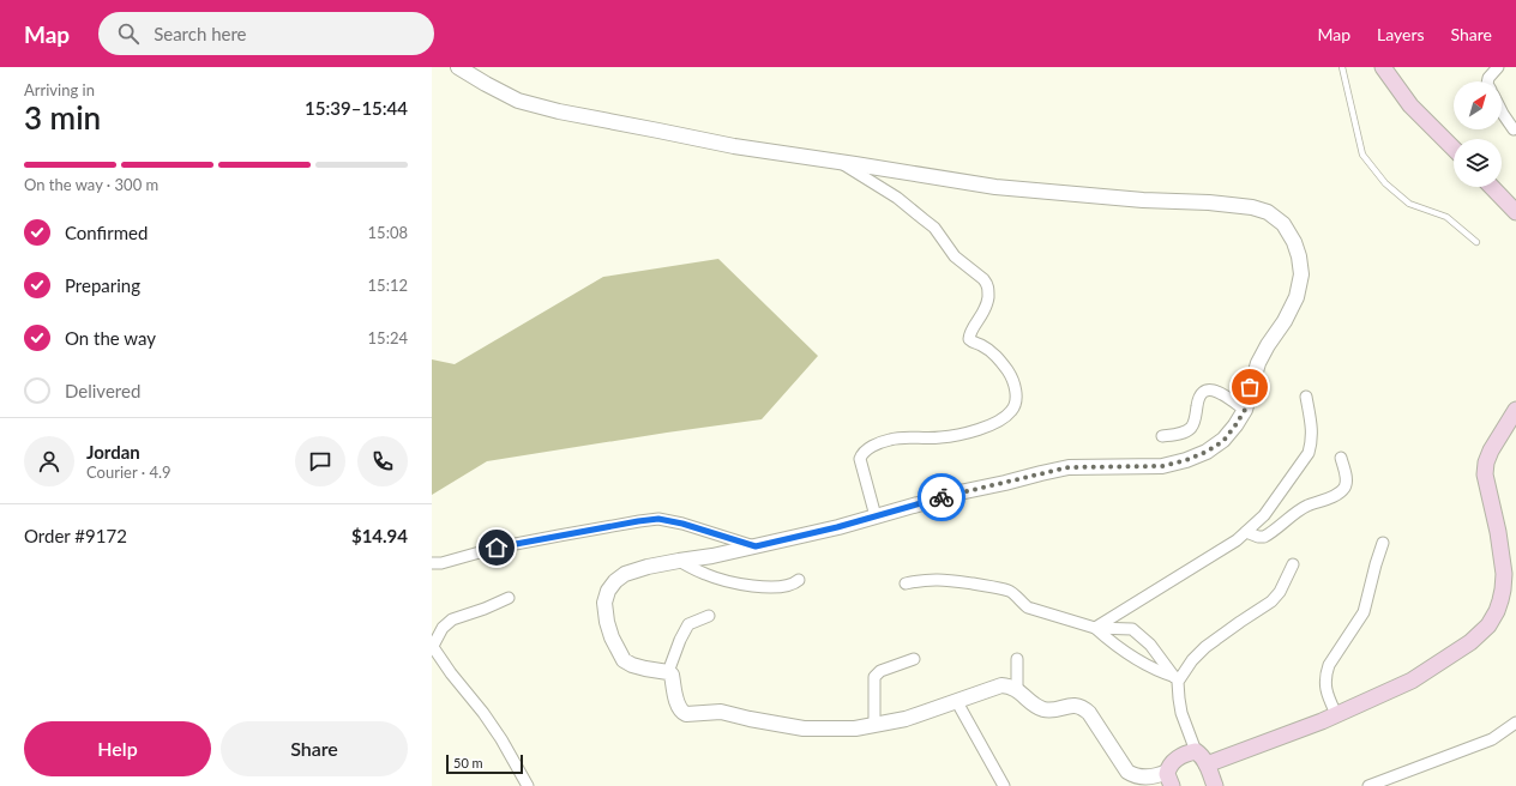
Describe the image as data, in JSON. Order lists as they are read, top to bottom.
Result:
{
  "scale_bar": "50 m",
  "north": "top right",
  "page": {
    "header": "Map",
    "search": "Search here",
    "nav": ["Map", "Layers", "Share"],
    "heading": ["3 min", "Arriving in", "15:39–15:44"],
    "panel": [
      "Jordan",
      "Courier · 4.9",
      "Order #9172",
      "$14.94"
    ],
    "bar": "On the way · 300 m",
    "list": [
      ["Confirmed", "15:08"],
      ["Preparing", "15:12"],
      ["On the way", "15:24"],
      "Delivered"
    ],
    "buttons": ["Help", "Share"],
    "scale": "50 m"
  }
}
